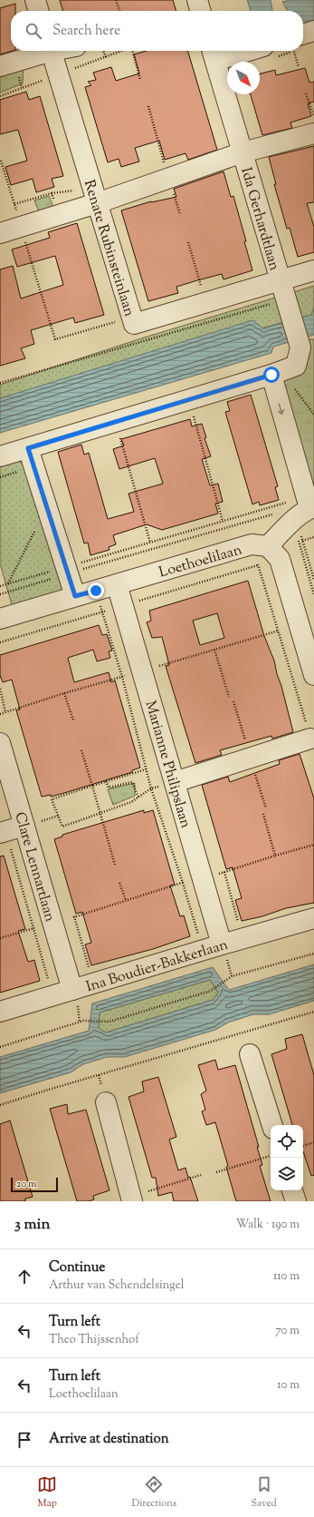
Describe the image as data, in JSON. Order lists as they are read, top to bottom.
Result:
{
  "streets": {
    "street": [
      "Ida Gerhardtlaan",
      "Renate Rubinsteinlaan",
      "Loethoelilaan",
      "Marianne Philipslaan",
      "Clare Lennartlaan",
      "Ina Boudier-Bakkerlaan"
    ]
  },
  "crossings": [
    ["Ida Gerhardtlaan", "Renate Rubinsteinlaan"],
    ["Loethoelilaan", "Marianne Philipslaan"],
    ["Marianne Philipslaan", "Ina Boudier-Bakkerlaan"],
    ["Clare Lennartlaan", "Ina Boudier-Bakkerlaan"]
  ],
  "scale_bar": "20 m",
  "north": "bottom right",
  "page": {
    "search": "Search here",
    "scale": "20 m",
    "heading": ["3 min", "Walk · 190 m"],
    "list": [
      ["Continue", "Arthur van Schendelsingel", "110 m"],
      ["Turn left", "Theo Thijssenhof", "70 m"],
      ["Turn left", "Loethoelilaan", "10 m"],
      "Arrive at destination"
    ],
    "nav": ["Map", "Directions", "Saved"]
  }
}
